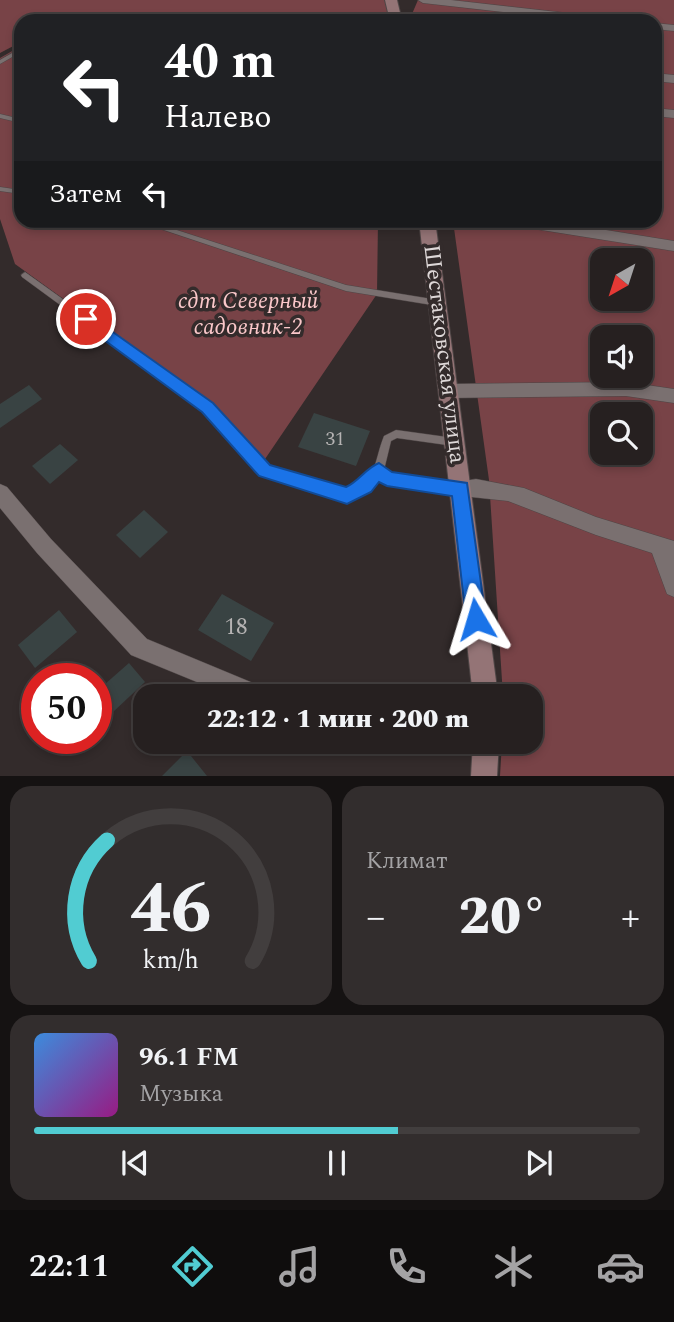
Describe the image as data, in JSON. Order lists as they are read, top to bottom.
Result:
{
  "streets": {
    "main road": ["Шестаковская улица"]
  },
  "parks": ["сдт Северный садовник-2"],
  "house_numbers": ["31", "18"],
  "north": "bottom left",
  "page": {
    "turn": ["40 m", "Налево"],
    "then": "Затем",
    "limit": "50",
    "trip": "22:12 · 1 мин · 200 m",
    "tile": "Климат",
    "heat": ["−", "20°", "+"],
    "song": ["96.1 FM", "Музыка"],
    "tabs": "22:11",
    "gauge": ["46", "km/h"]
  }
}
